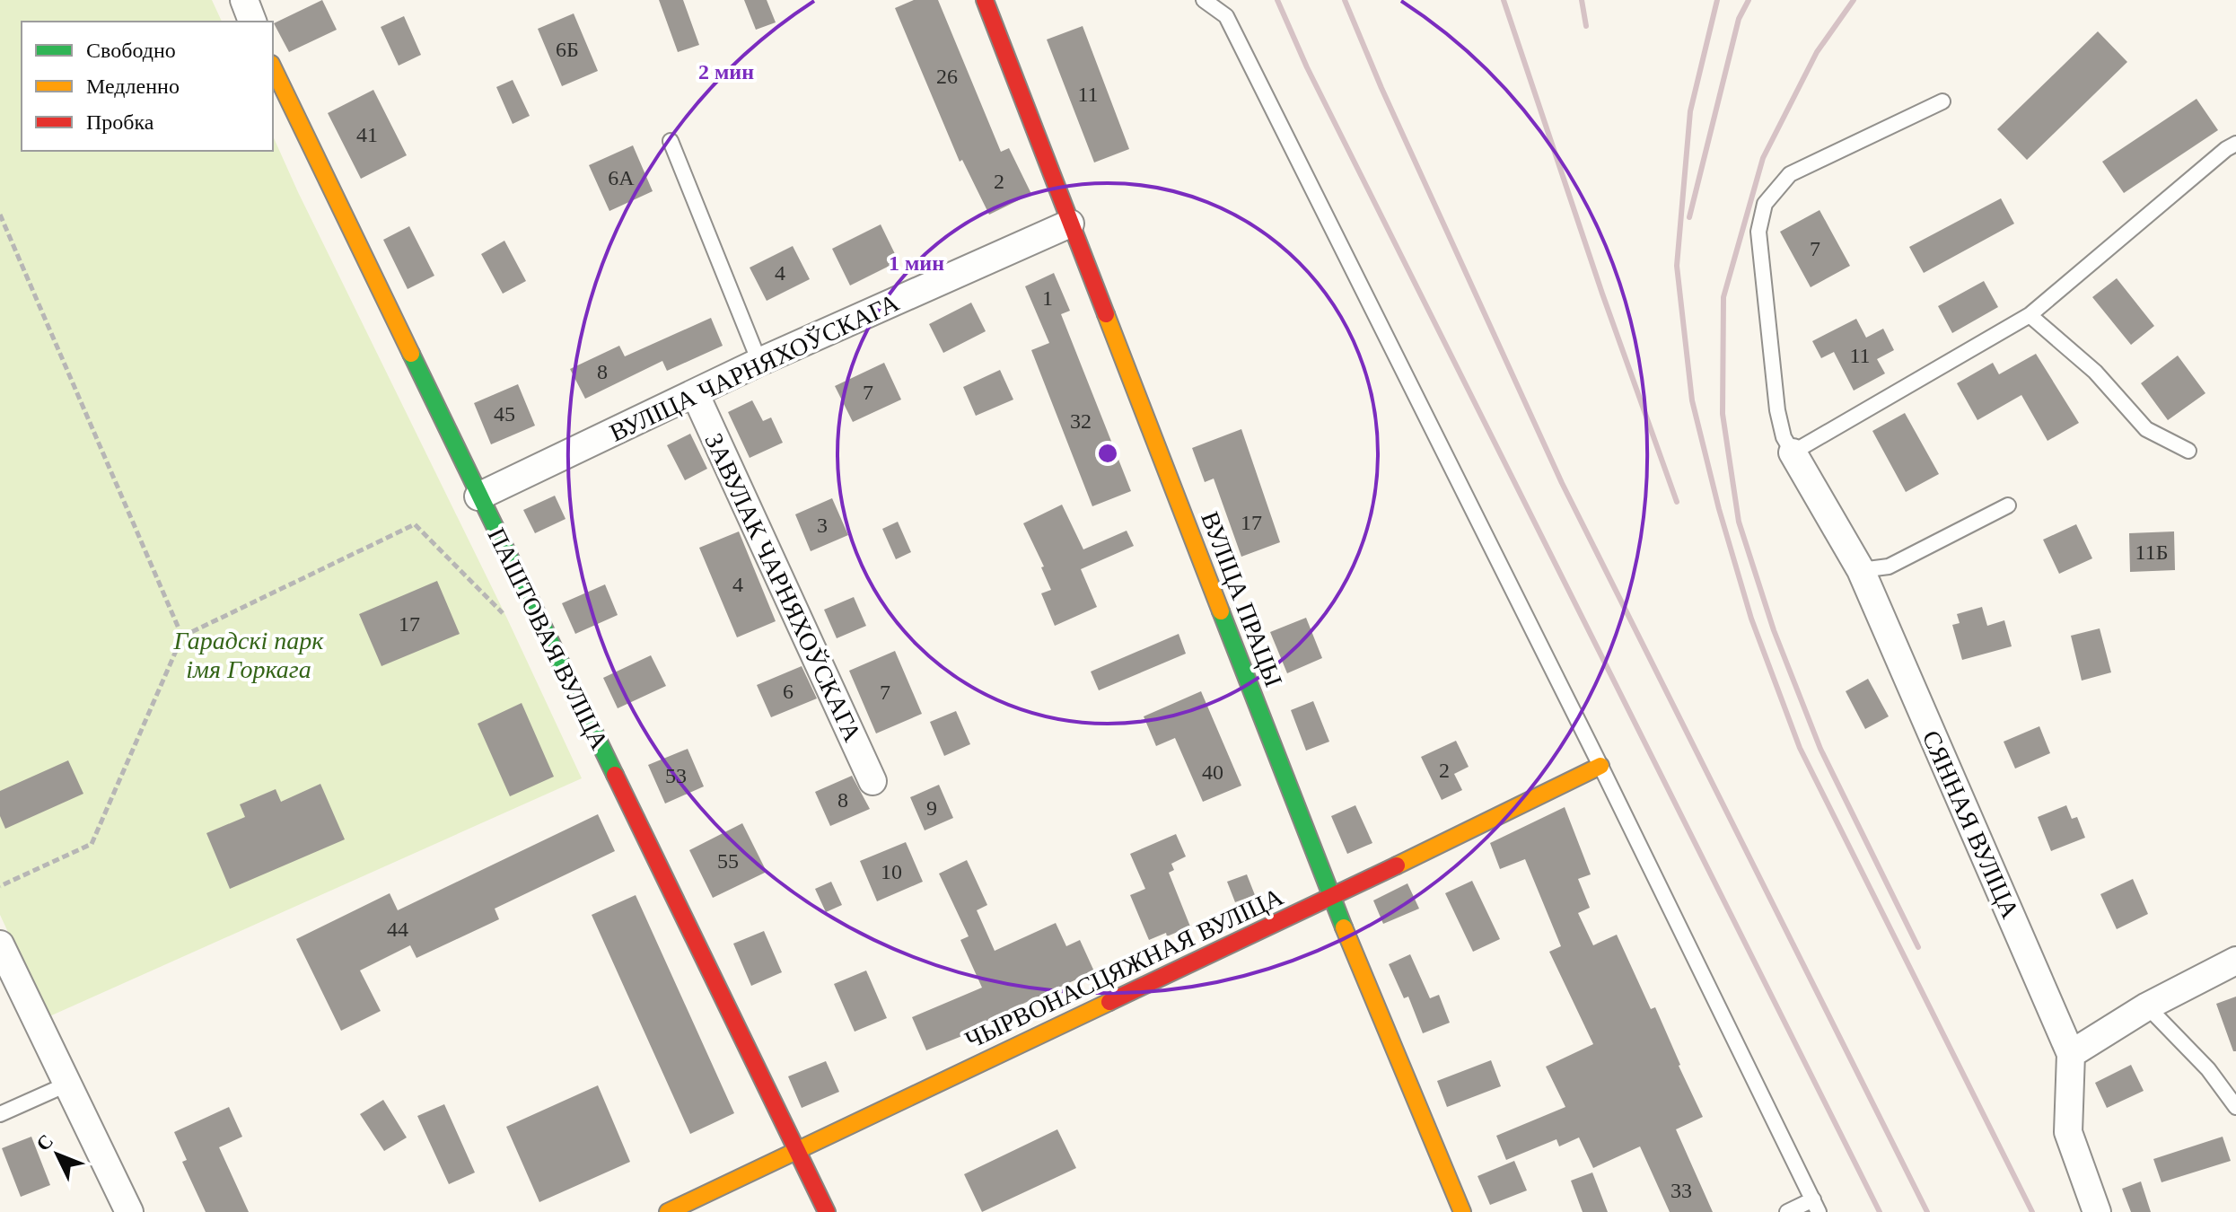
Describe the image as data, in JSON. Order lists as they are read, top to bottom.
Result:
{
  "streets": {
    "street": [
      "ВУЛІЦА ЧАРНЯХОЎСКАГА",
      "ЗАВУЛАК ЧАРНЯХОЎСКАГА",
      "ВУЛІЦА ПРАЦЫ",
      "ПАШТОВАЯ ВУЛІЦА",
      "СЯННАЯ ВУЛІЦА",
      "ЧЫРВОНАСЦЯЖНАЯ ВУЛІЦА"
    ]
  },
  "crossings": [
    ["ВУЛІЦА ЧАРНЯХОЎСКАГА", "ЗАВУЛАК ЧАРНЯХОЎСКАГА"],
    ["ВУЛІЦА ЧАРНЯХОЎСКАГА", "ВУЛІЦА ПРАЦЫ"],
    ["ВУЛІЦА ЧАРНЯХОЎСКАГА", "ПАШТОВАЯ ВУЛІЦА"],
    ["ВУЛІЦА ПРАЦЫ", "ЧЫРВОНАСЦЯЖНАЯ ВУЛІЦА"],
    ["ПАШТОВАЯ ВУЛІЦА", "ЧЫРВОНАСЦЯЖНАЯ ВУЛІЦА"]
  ],
  "parks": ["Гарадскі парк імя Горкага"],
  "house_numbers": [
    "6Б",
    "26",
    "11",
    "41",
    "6А",
    "2",
    "7",
    "4",
    "1",
    "11",
    "8",
    "7",
    "45",
    "32",
    "17",
    "3",
    "11Б",
    "4",
    "17",
    "6",
    "7",
    "2",
    "40",
    "53",
    "8",
    "9",
    "55",
    "10",
    "44",
    "33"
  ],
  "legend": ["Свободно", "Медленно", "Пробка"],
  "north": "top left",
  "rings": ["2 мин", "1 мин"]
}
